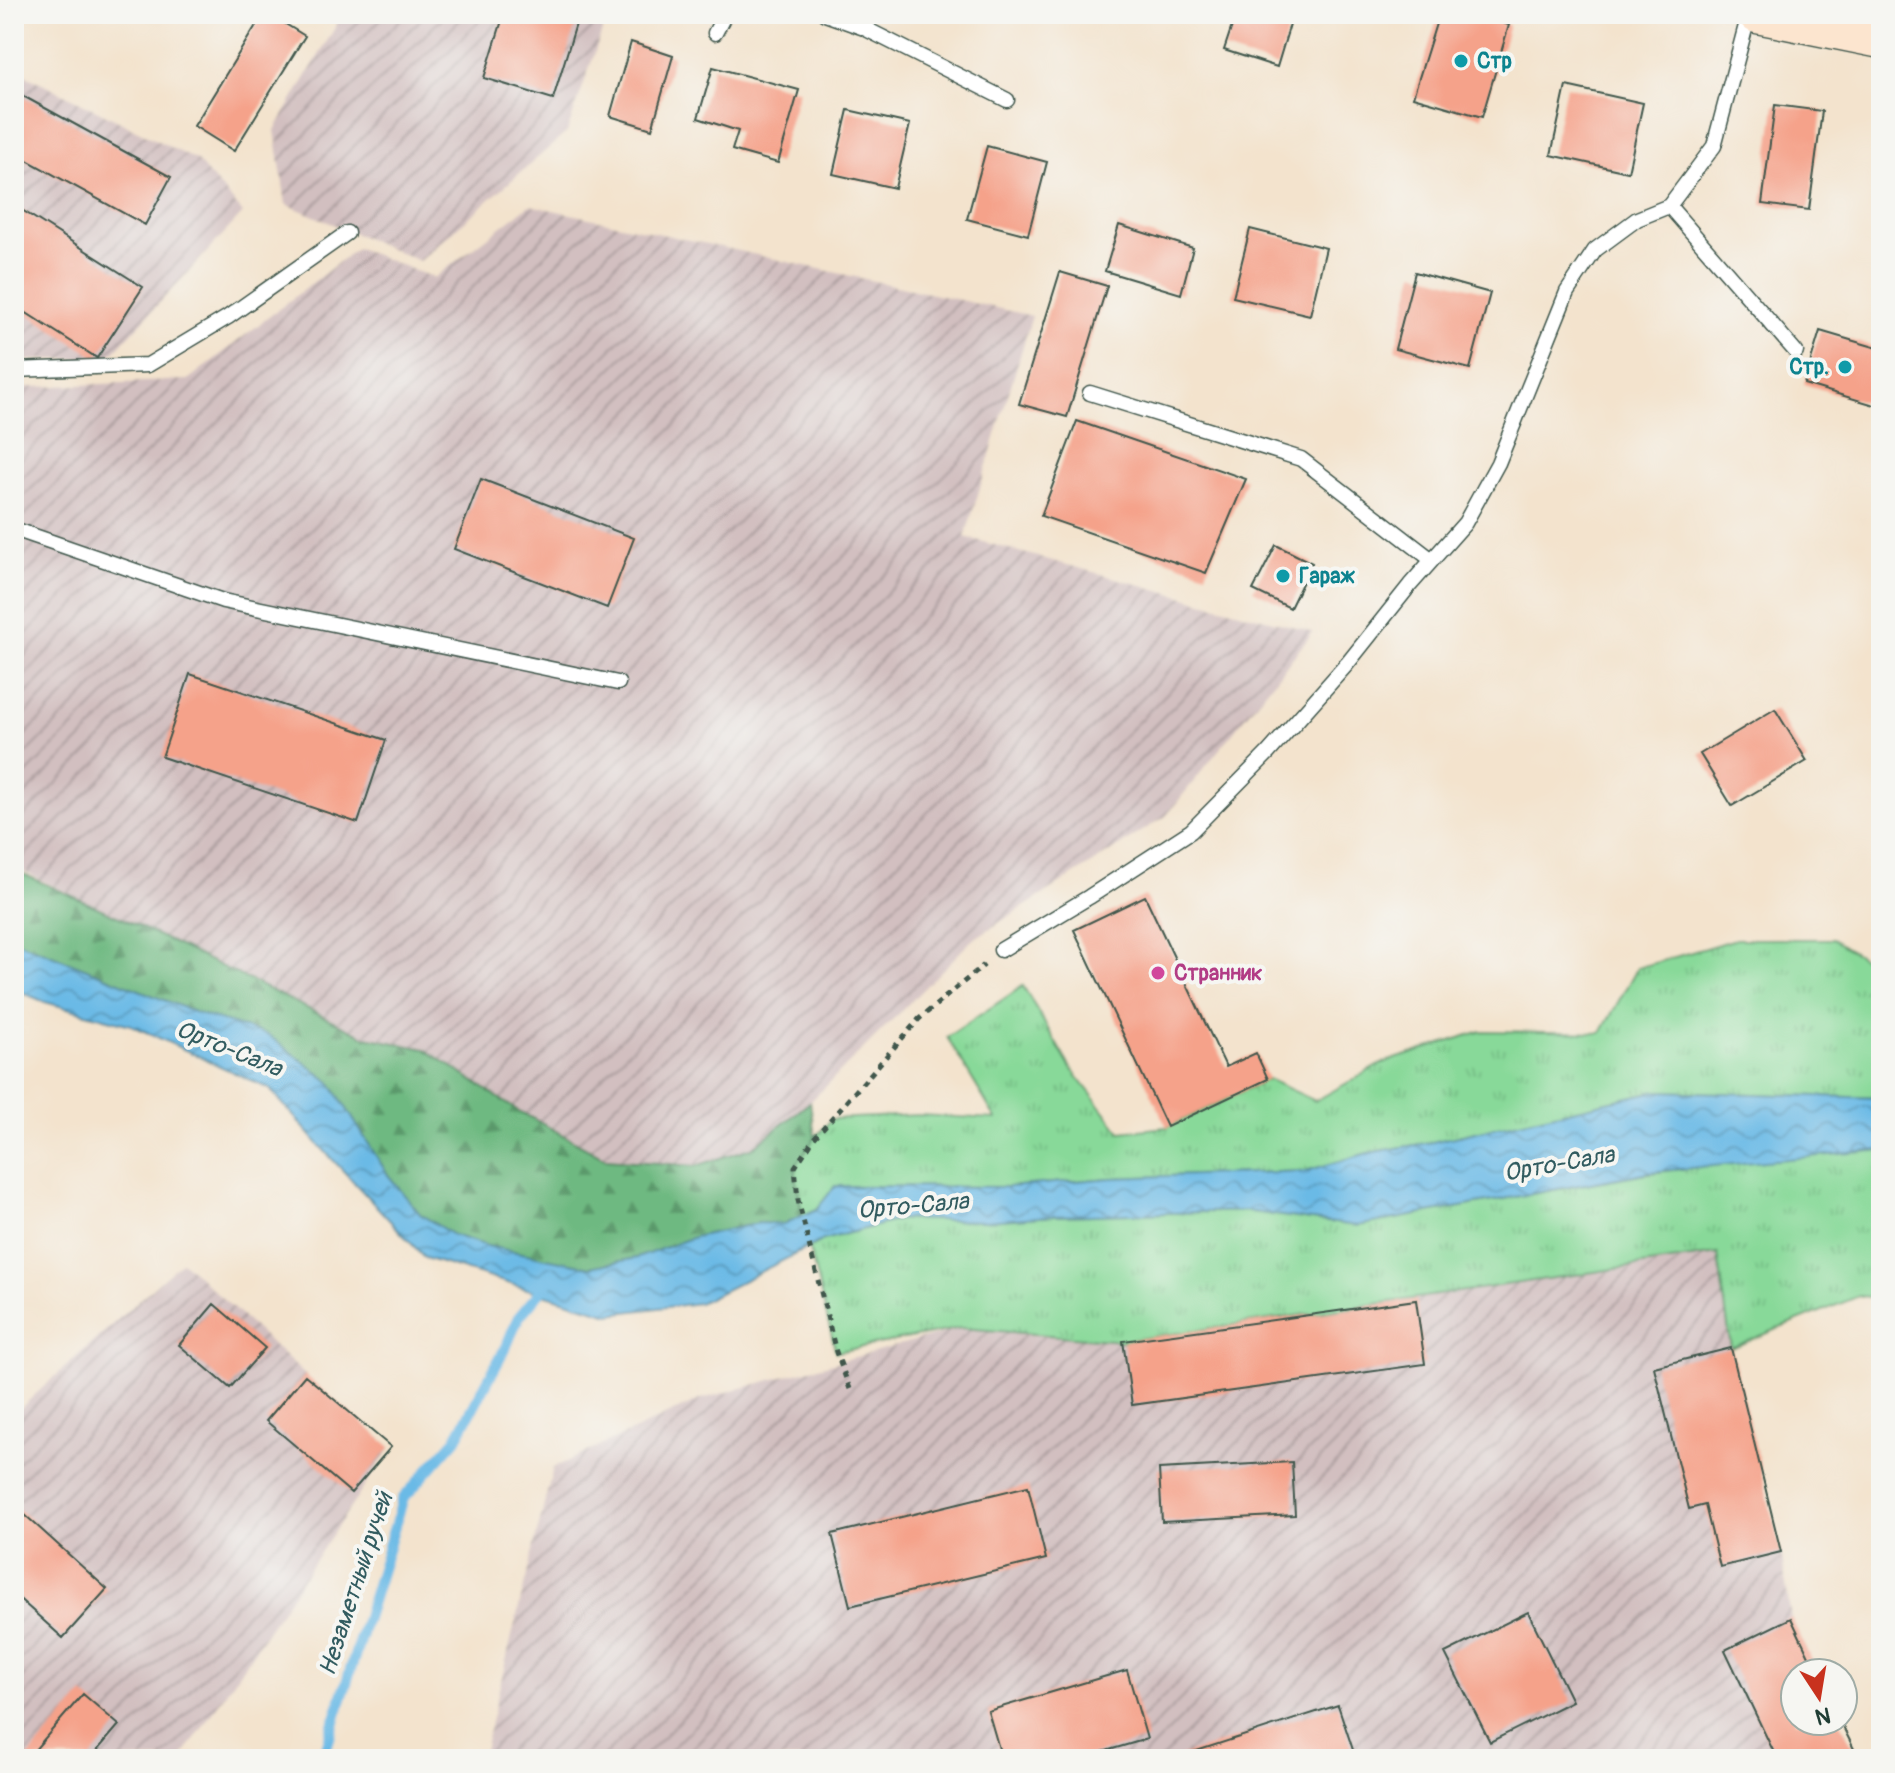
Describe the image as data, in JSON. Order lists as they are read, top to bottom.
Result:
{
  "water": ["Орто-Сала", "Незаметный ручей"],
  "places": [
    "Стр",
    "Стр.",
    "Гараж",
    "Странник"
  ],
  "north": "bottom"
}
